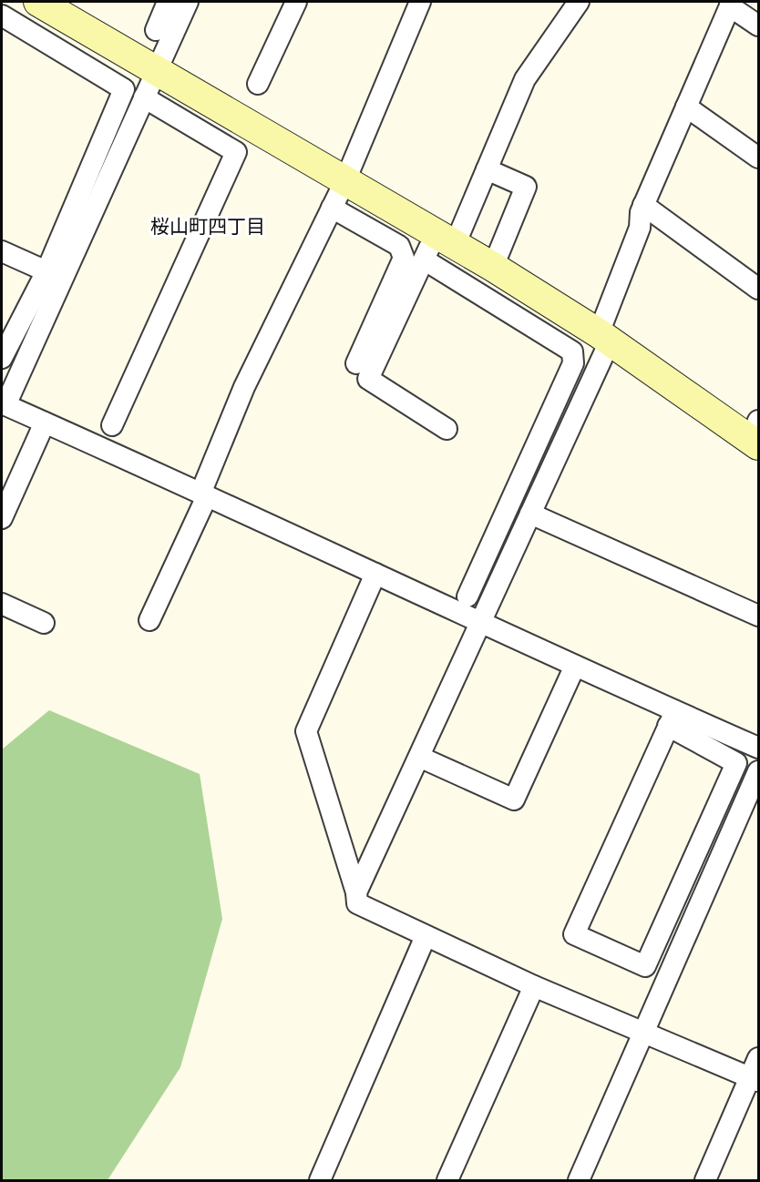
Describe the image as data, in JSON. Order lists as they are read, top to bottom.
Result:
{
  "districts": ["桜山町四丁目"]
}
